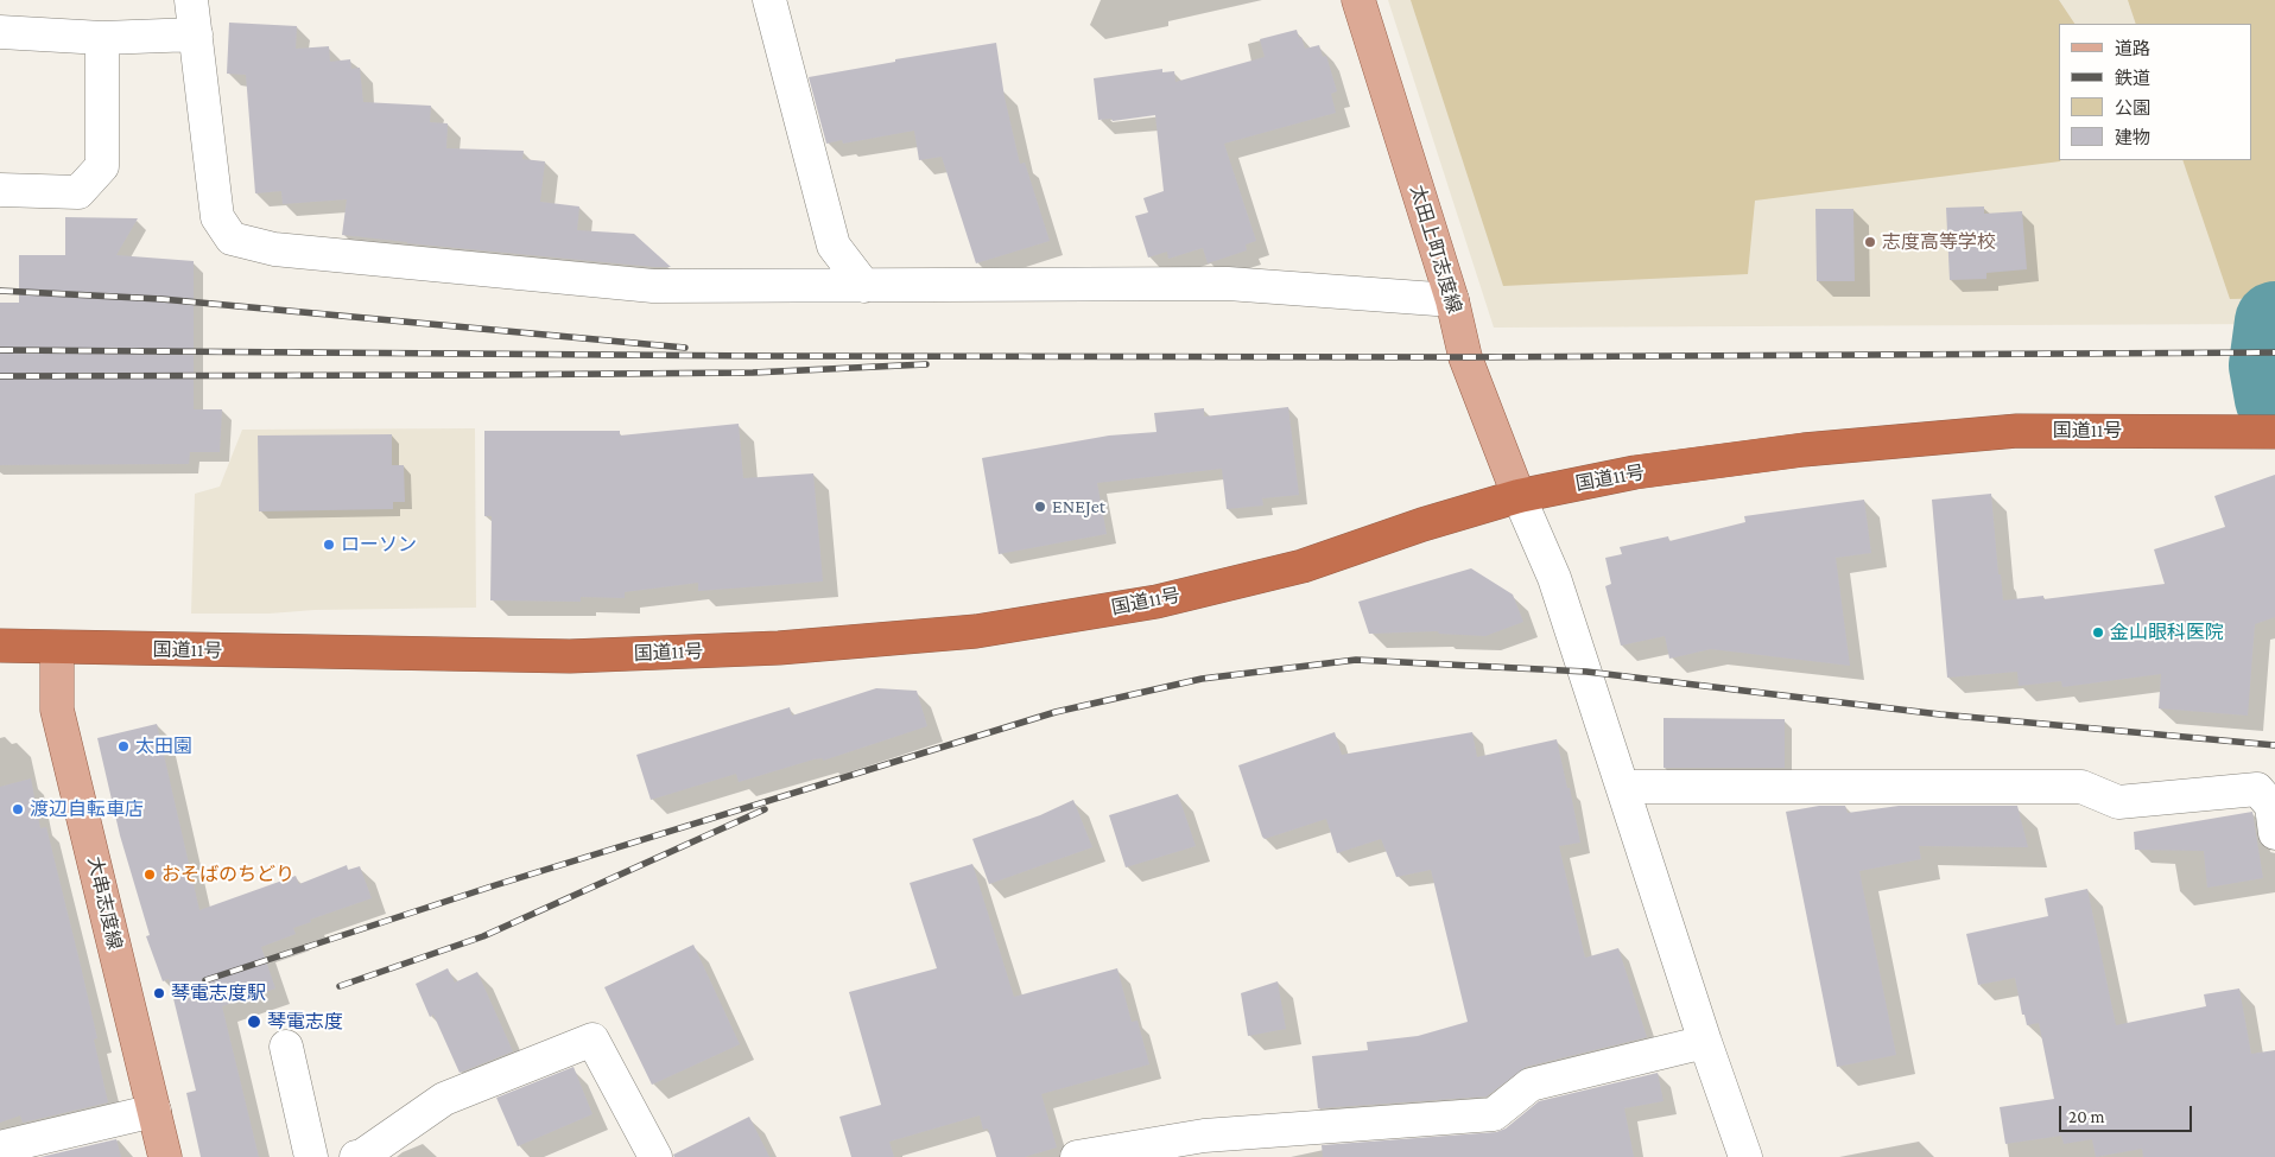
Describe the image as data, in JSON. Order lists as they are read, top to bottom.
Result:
{
  "streets": {
    "highway": ["国道11号"],
    "main road": ["太田上町志度線", "大串志度線"]
  },
  "crossings": [
    ["太田上町志度線", "国道11号"],
    ["国道11号", "大串志度線"]
  ],
  "places": [
    "志度高等学校",
    "ENEJet",
    "ローソン",
    "金山眼科医院",
    "太田園",
    "渡辺自転車店",
    "おそばのちどり",
    "琴電志度駅",
    "琴電志度"
  ],
  "legend": [
    "道路",
    "鉄道",
    "公園",
    "建物"
  ],
  "scale_bar": "20 m"
}
